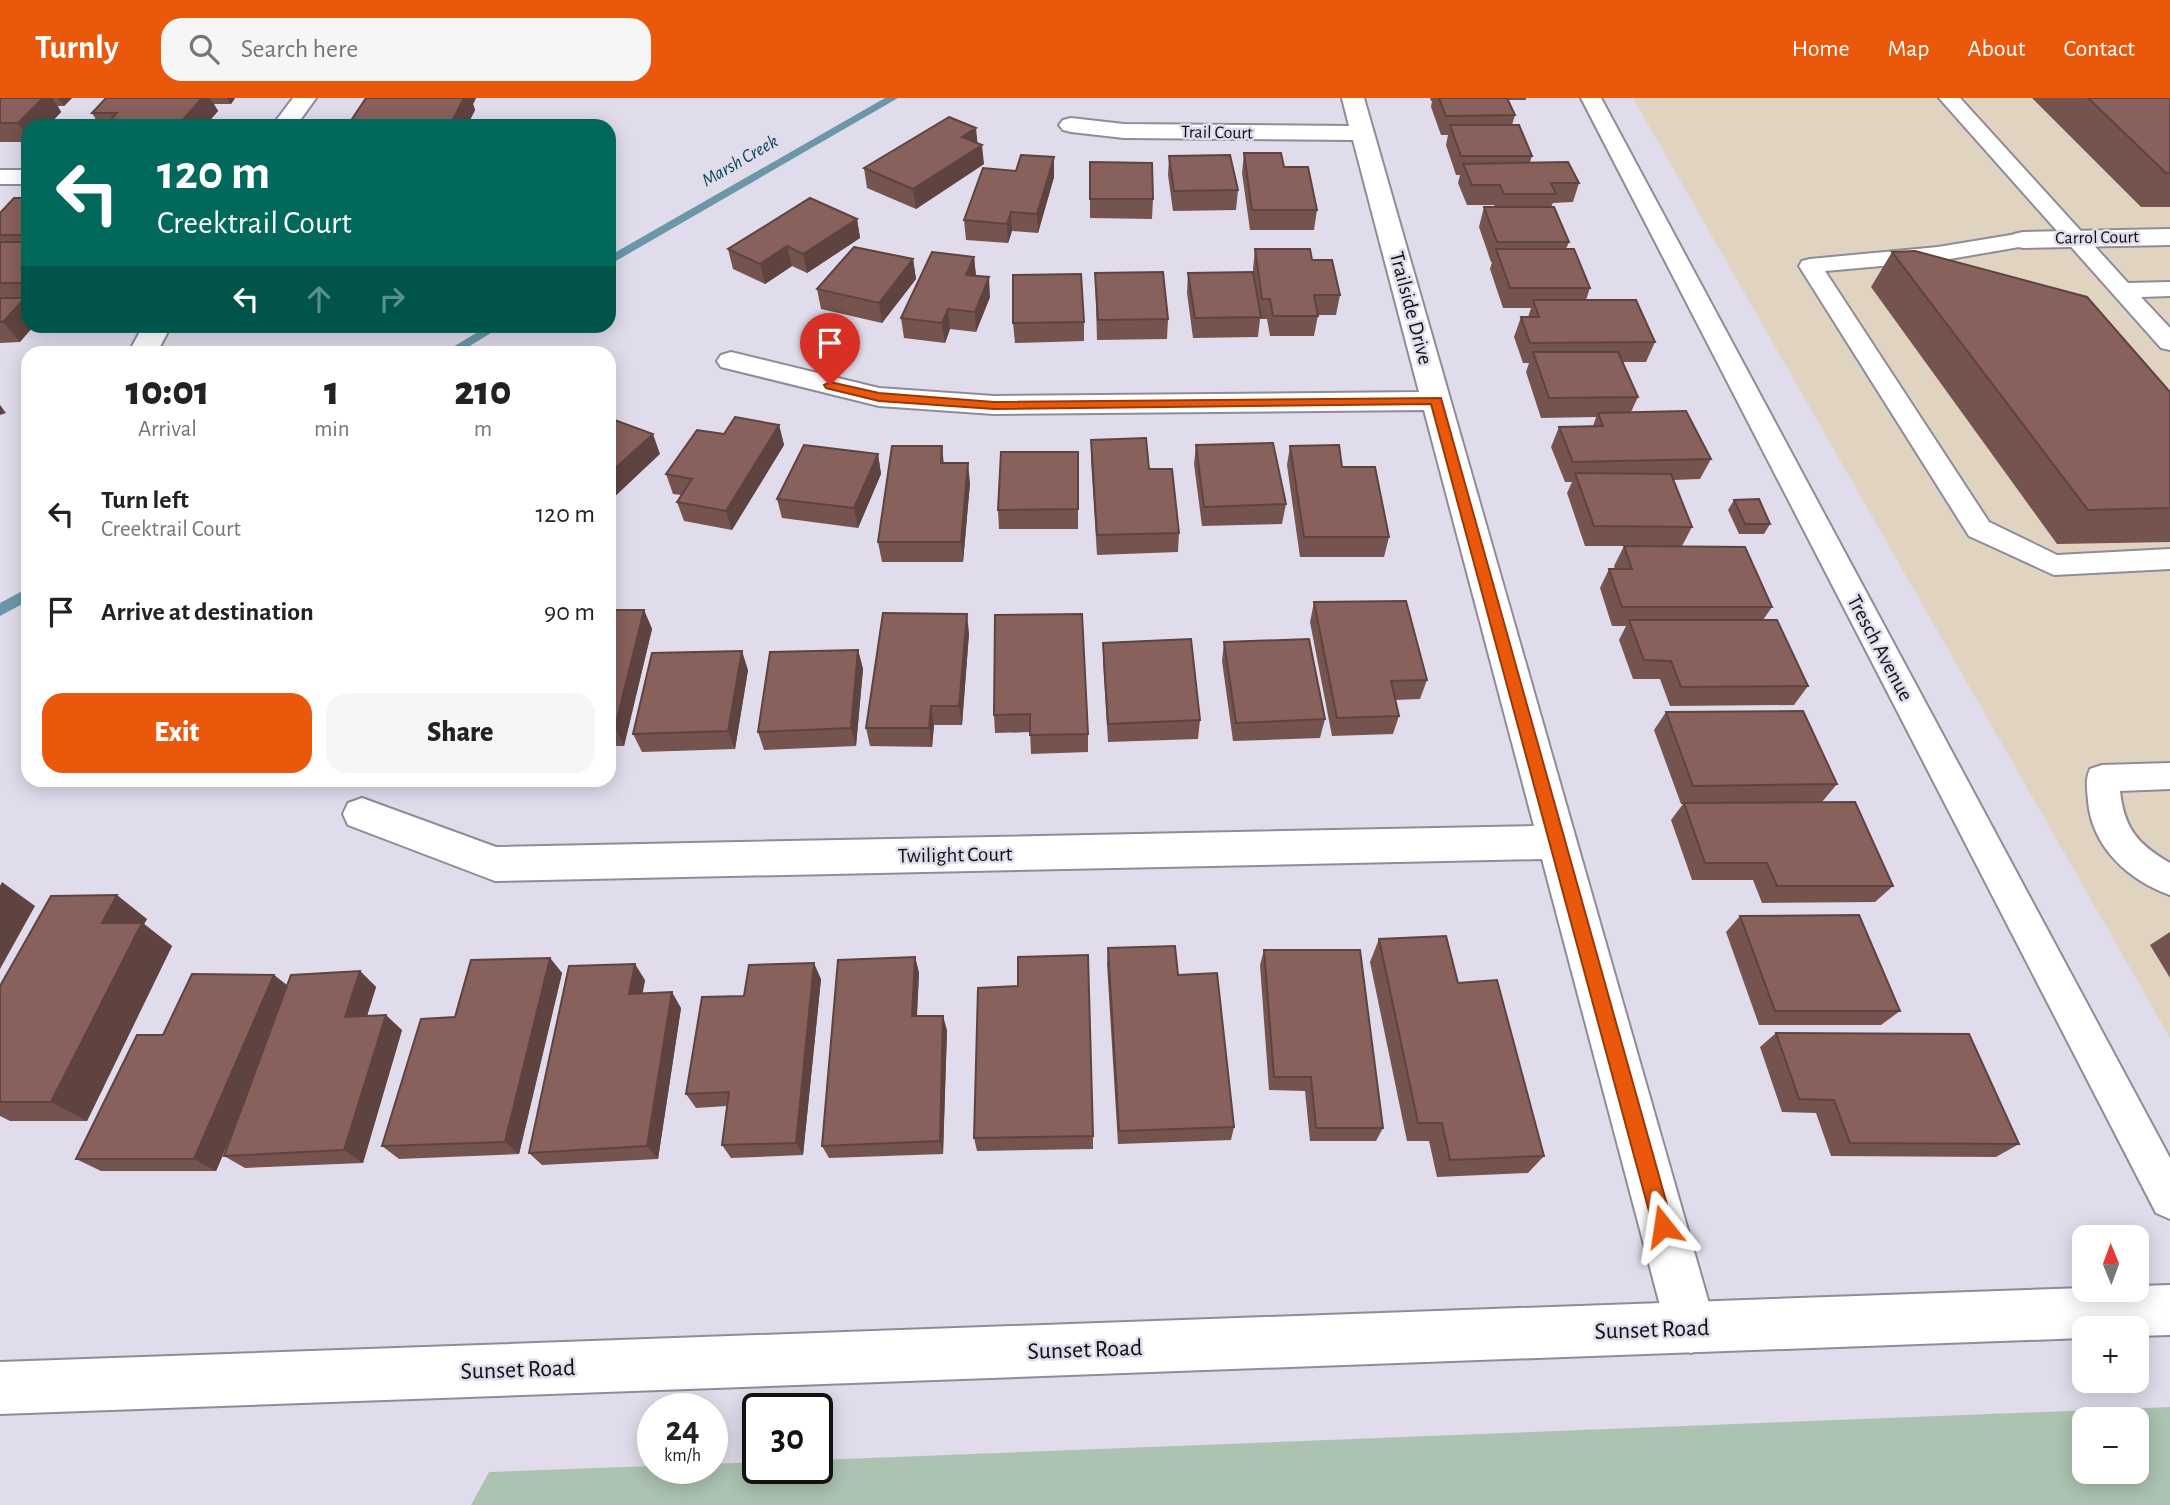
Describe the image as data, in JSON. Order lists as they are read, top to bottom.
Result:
{
  "streets": {
    "street": [
      "Trail Court",
      "Carrol Court",
      "Trailside Drive",
      "Twilight Court",
      "Sunset Road"
    ],
    "lane": ["Tresch Avenue"]
  },
  "crossings": [
    ["Trail Court", "Trailside Drive"],
    ["Trailside Drive", "Twilight Court"],
    ["Trailside Drive", "Sunset Road"]
  ],
  "water": ["Marsh Creek"],
  "north": "top",
  "page": {
    "header": "Turnly",
    "search": "Search here",
    "nav": [
      "Home",
      "Map",
      "About",
      "Contact"
    ],
    "turn": ["120 m", "Creektrail Court"],
    "eta": [
      "10:01",
      "Arrival",
      "1",
      "min",
      "210",
      "m"
    ],
    "list": [
      {
        "name": "Turn left",
        "note": "Creektrail Court",
        "value": "120 m"
      },
      {
        "name": "Arrive at destination",
        "value": "90 m"
      }
    ],
    "buttons": ["Exit", "Share"],
    "map_buttons": ["+", "−"],
    "speed": "24 km/h",
    "limit": "30"
  }
}
